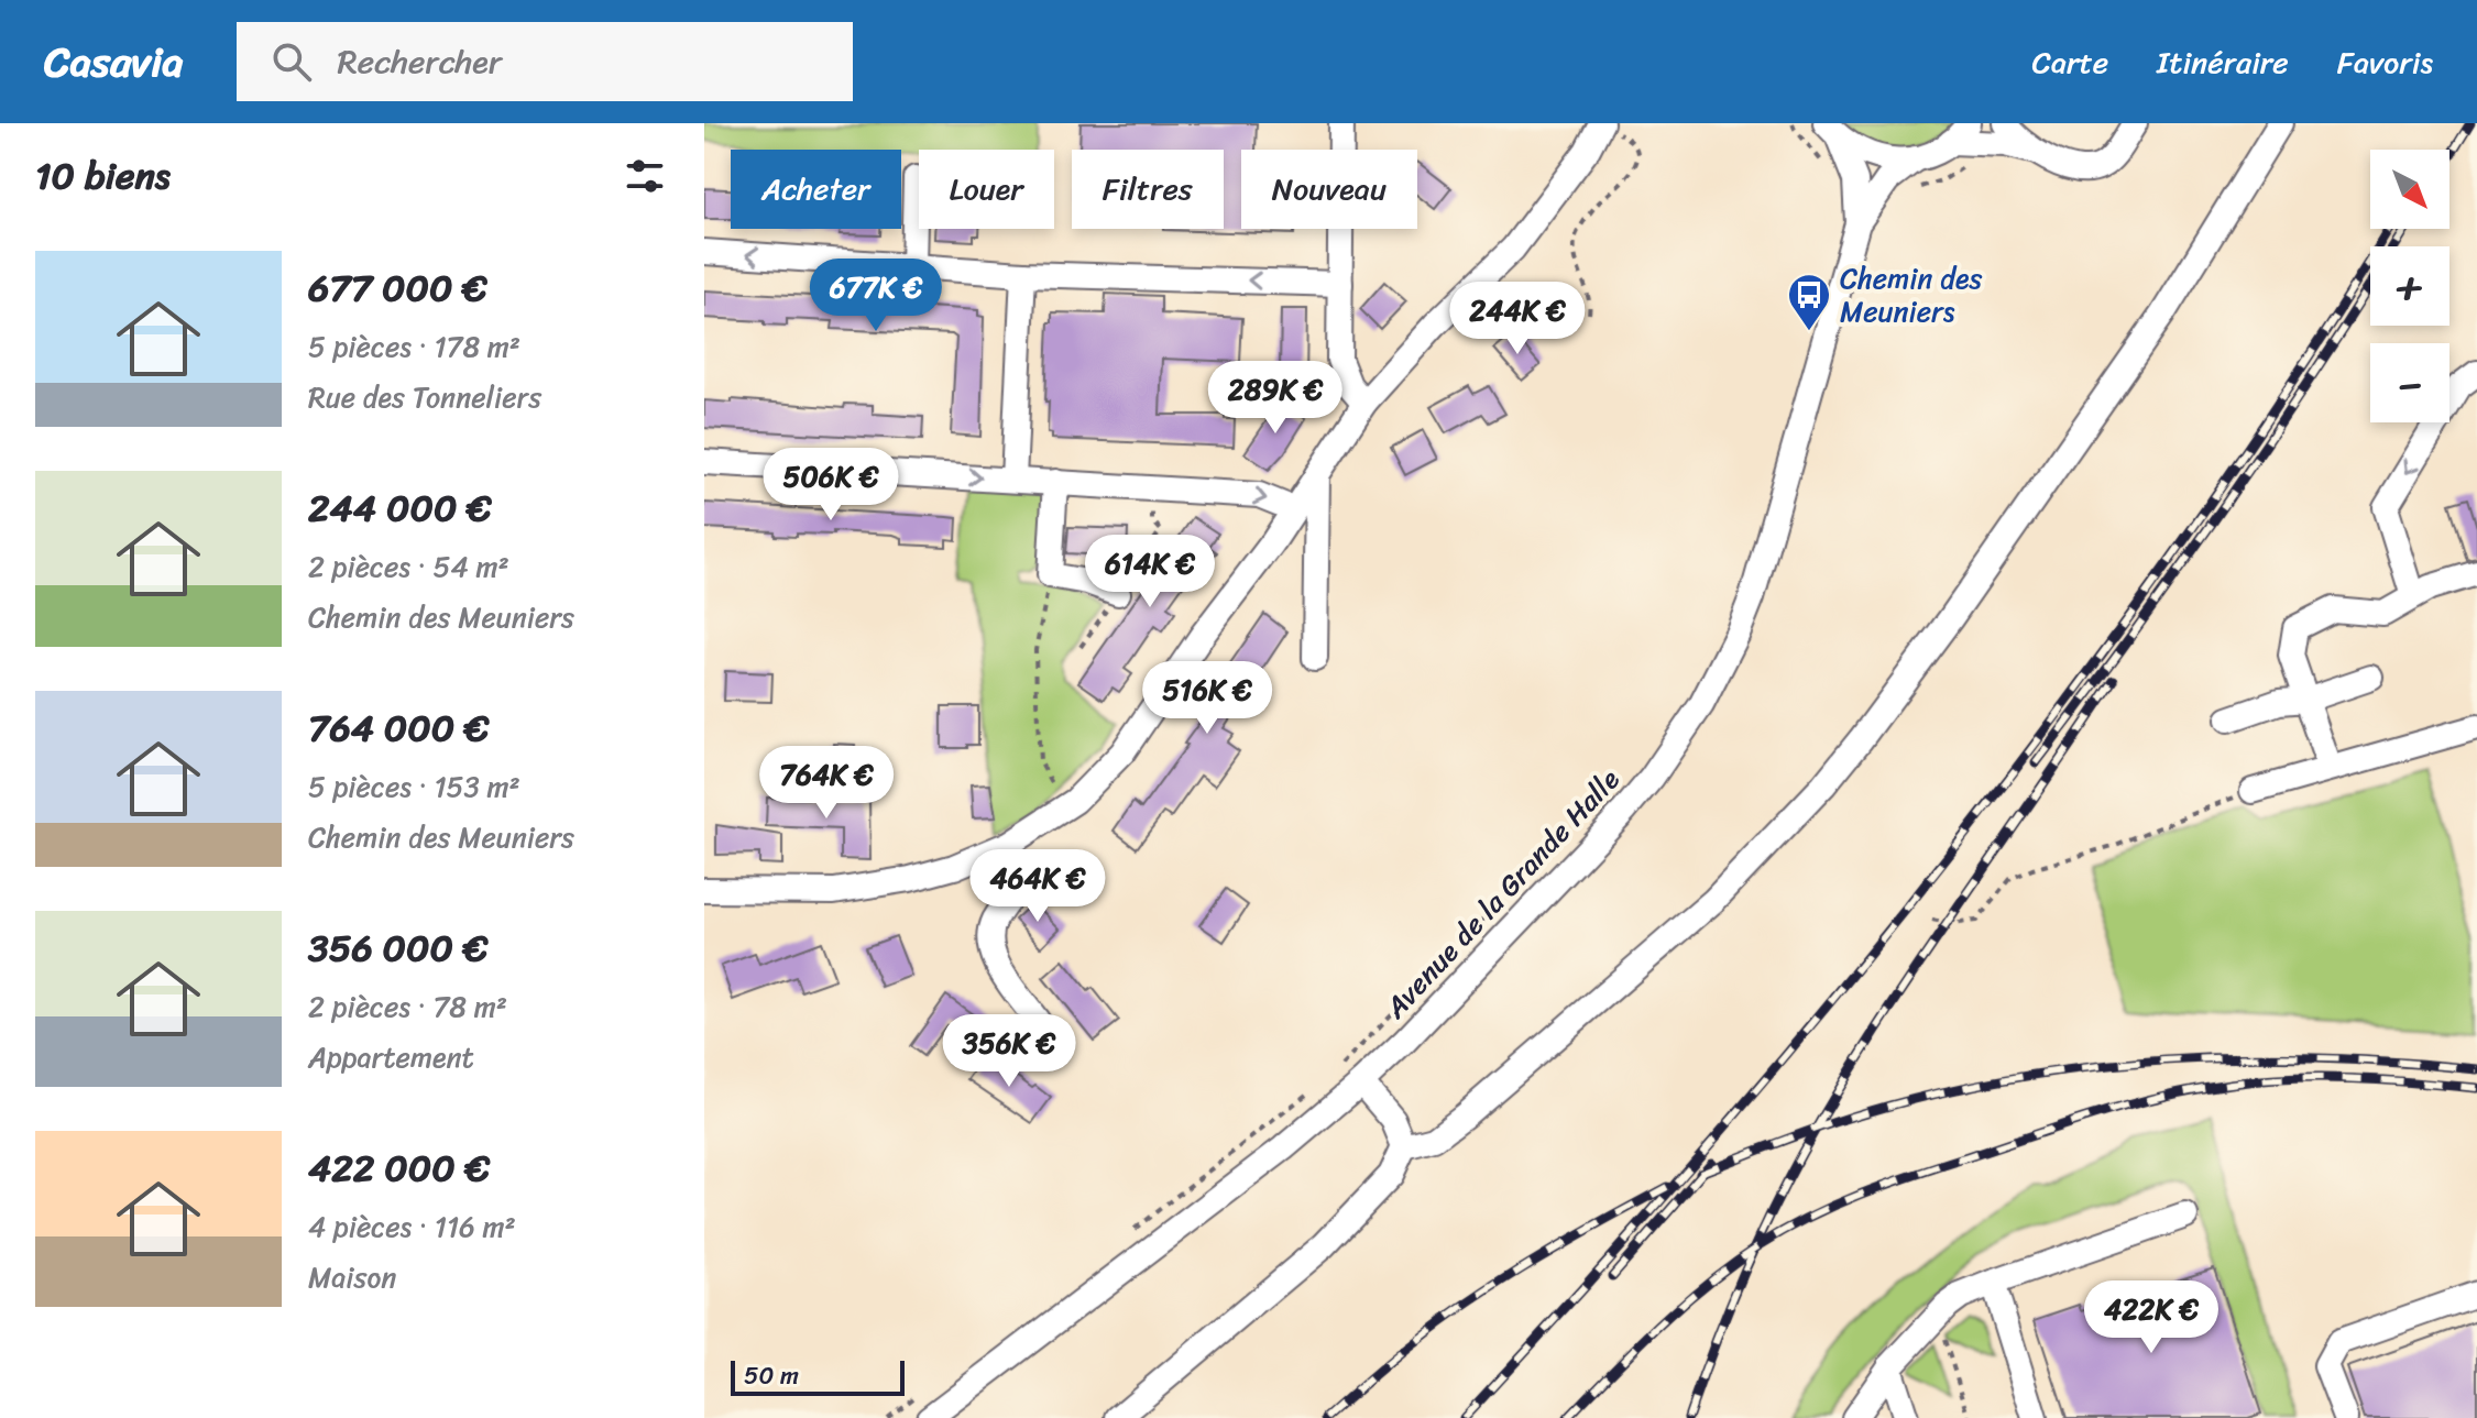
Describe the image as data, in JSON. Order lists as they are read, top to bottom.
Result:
{
  "streets": {
    "street": ["Avenue de la Grande Halle"]
  },
  "places": {
    "bus stop": ["Chemin des Meuniers"]
  },
  "scale_bar": "50 m",
  "north": "bottom right",
  "page": {
    "header": "Casavia",
    "search": "Rechercher",
    "nav": ["Carte", "Itinéraire", "Favoris"],
    "heading": "10 biens",
    "map_buttons": ["+", "−"],
    "chip": [
      "Acheter",
      "Louer",
      "Filtres",
      "Nouveau"
    ],
    "list": [
      {
        "name": "677 000 €",
        "note": "5 pièces · 178 m² · Rue des Tonneliers"
      },
      {
        "name": "244 000 €",
        "note": "2 pièces · 54 m² · Chemin des Meuniers"
      },
      {
        "name": "764 000 €",
        "note": "5 pièces · 153 m² · Chemin des Meuniers"
      },
      {
        "name": "356 000 €",
        "note": "2 pièces · 78 m² · Appartement"
      },
      {
        "name": "422 000 €",
        "note": "4 pièces · 116 m² · Maison"
      }
    ],
    "price": [
      "677K €",
      "244K €",
      "289K €",
      "506K €",
      "614K €",
      "516K €",
      "764K €",
      "464K €",
      "356K €",
      "422K €"
    ],
    "scale": "50 m"
  }
}
